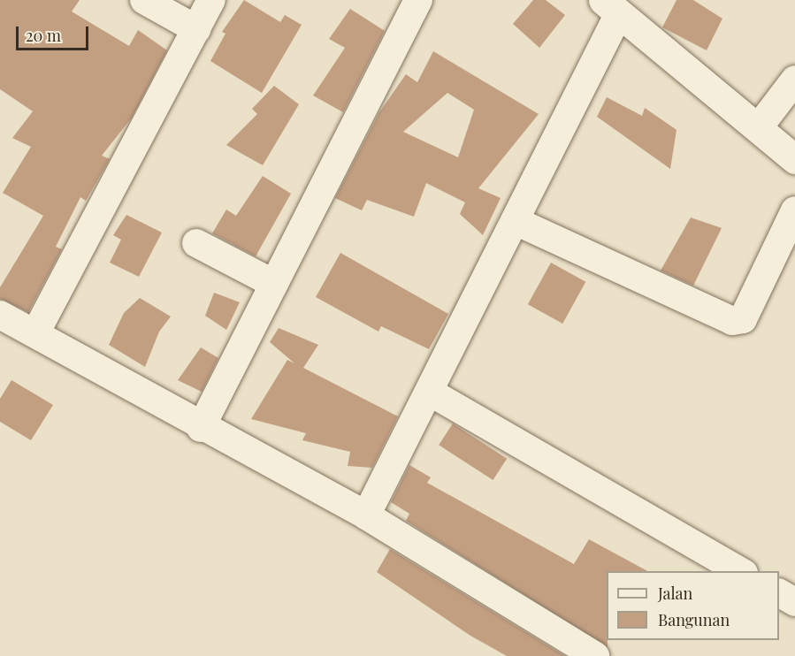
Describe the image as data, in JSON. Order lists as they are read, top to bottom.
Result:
{
  "legend": ["Jalan", "Bangunan"],
  "scale_bar": "20 m"
}
